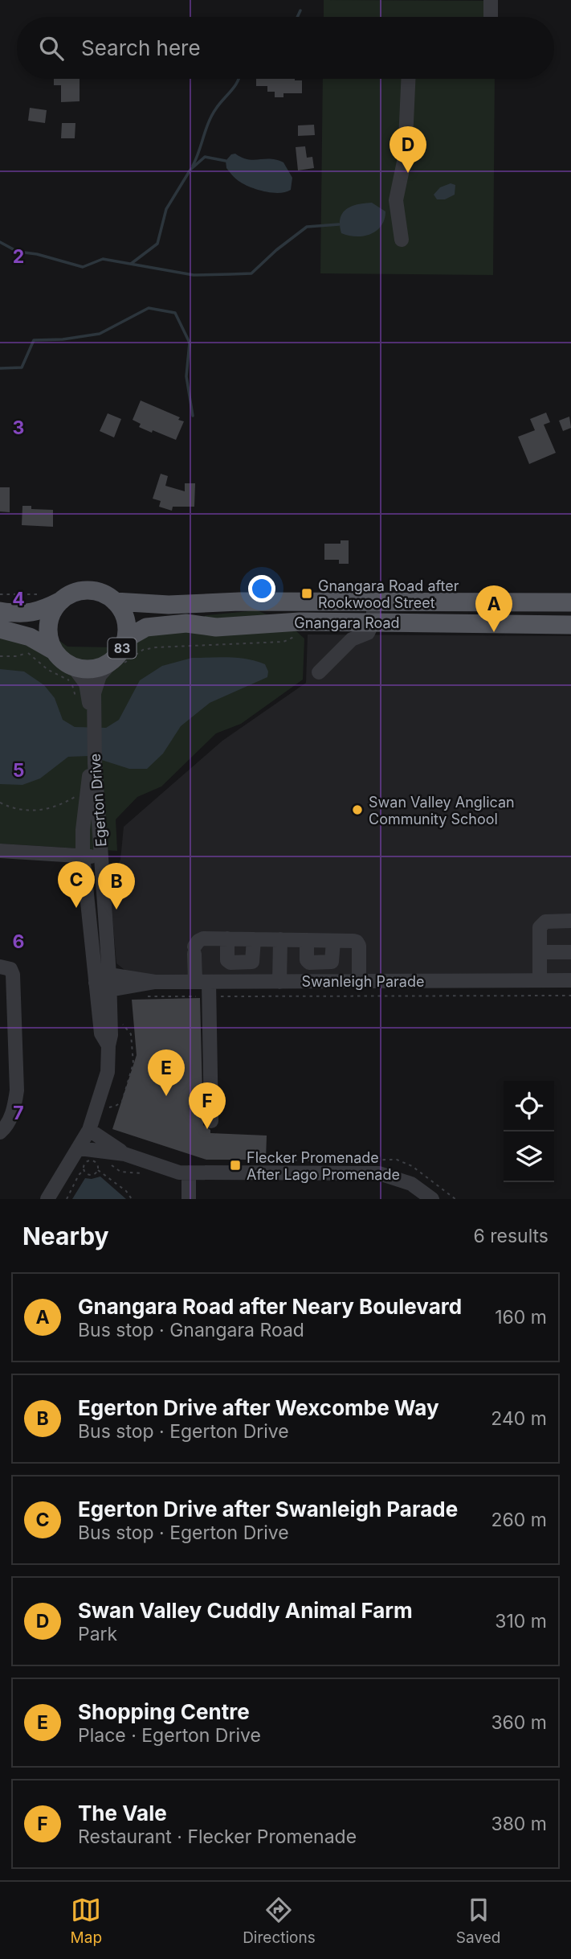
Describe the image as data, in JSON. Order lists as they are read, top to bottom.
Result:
{
  "streets": {
    "main road": ["Gnangara Road", "83"],
    "street": ["Egerton Drive", "Swanleigh Parade"]
  },
  "crossings": [
    ["Gnangara Road", "83"],
    ["Gnangara Road", "Egerton Drive"],
    ["83", "Egerton Drive"],
    ["Egerton Drive", "Swanleigh Parade"]
  ],
  "places": {
    "transit": ["Gnangara Road after Rookwood Street", "Flecker Promenade After Lago Promenade"],
    "other": ["Swan Valley Anglican Community School"]
  },
  "page": {
    "search": "Search here",
    "pins": [
      "D",
      "A",
      "C",
      "B",
      "E",
      "F"
    ],
    "heading": ["Nearby", "6 results"],
    "list": [
      {
        "mark": "A",
        "name": "Gnangara Road after Neary Boulevard",
        "note": "Bus stop · Gnangara Road",
        "value": "160 m"
      },
      {
        "mark": "B",
        "name": "Egerton Drive after Wexcombe Way",
        "note": "Bus stop · Egerton Drive",
        "value": "240 m"
      },
      {
        "mark": "C",
        "name": "Egerton Drive after Swanleigh Parade",
        "note": "Bus stop · Egerton Drive",
        "value": "260 m"
      },
      {
        "mark": "D",
        "name": "Swan Valley Cuddly Animal Farm",
        "note": "Park",
        "value": "310 m"
      },
      {
        "mark": "E",
        "name": "Shopping Centre",
        "note": "Place · Egerton Drive",
        "value": "360 m"
      },
      {
        "mark": "F",
        "name": "The Vale",
        "note": "Restaurant · Flecker Promenade",
        "value": "380 m"
      }
    ],
    "nav": ["Map", "Directions", "Saved"]
  },
  "grid": {
    "rows": [
      "2",
      "3",
      "4",
      "5",
      "6",
      "7"
    ]
  }
}
